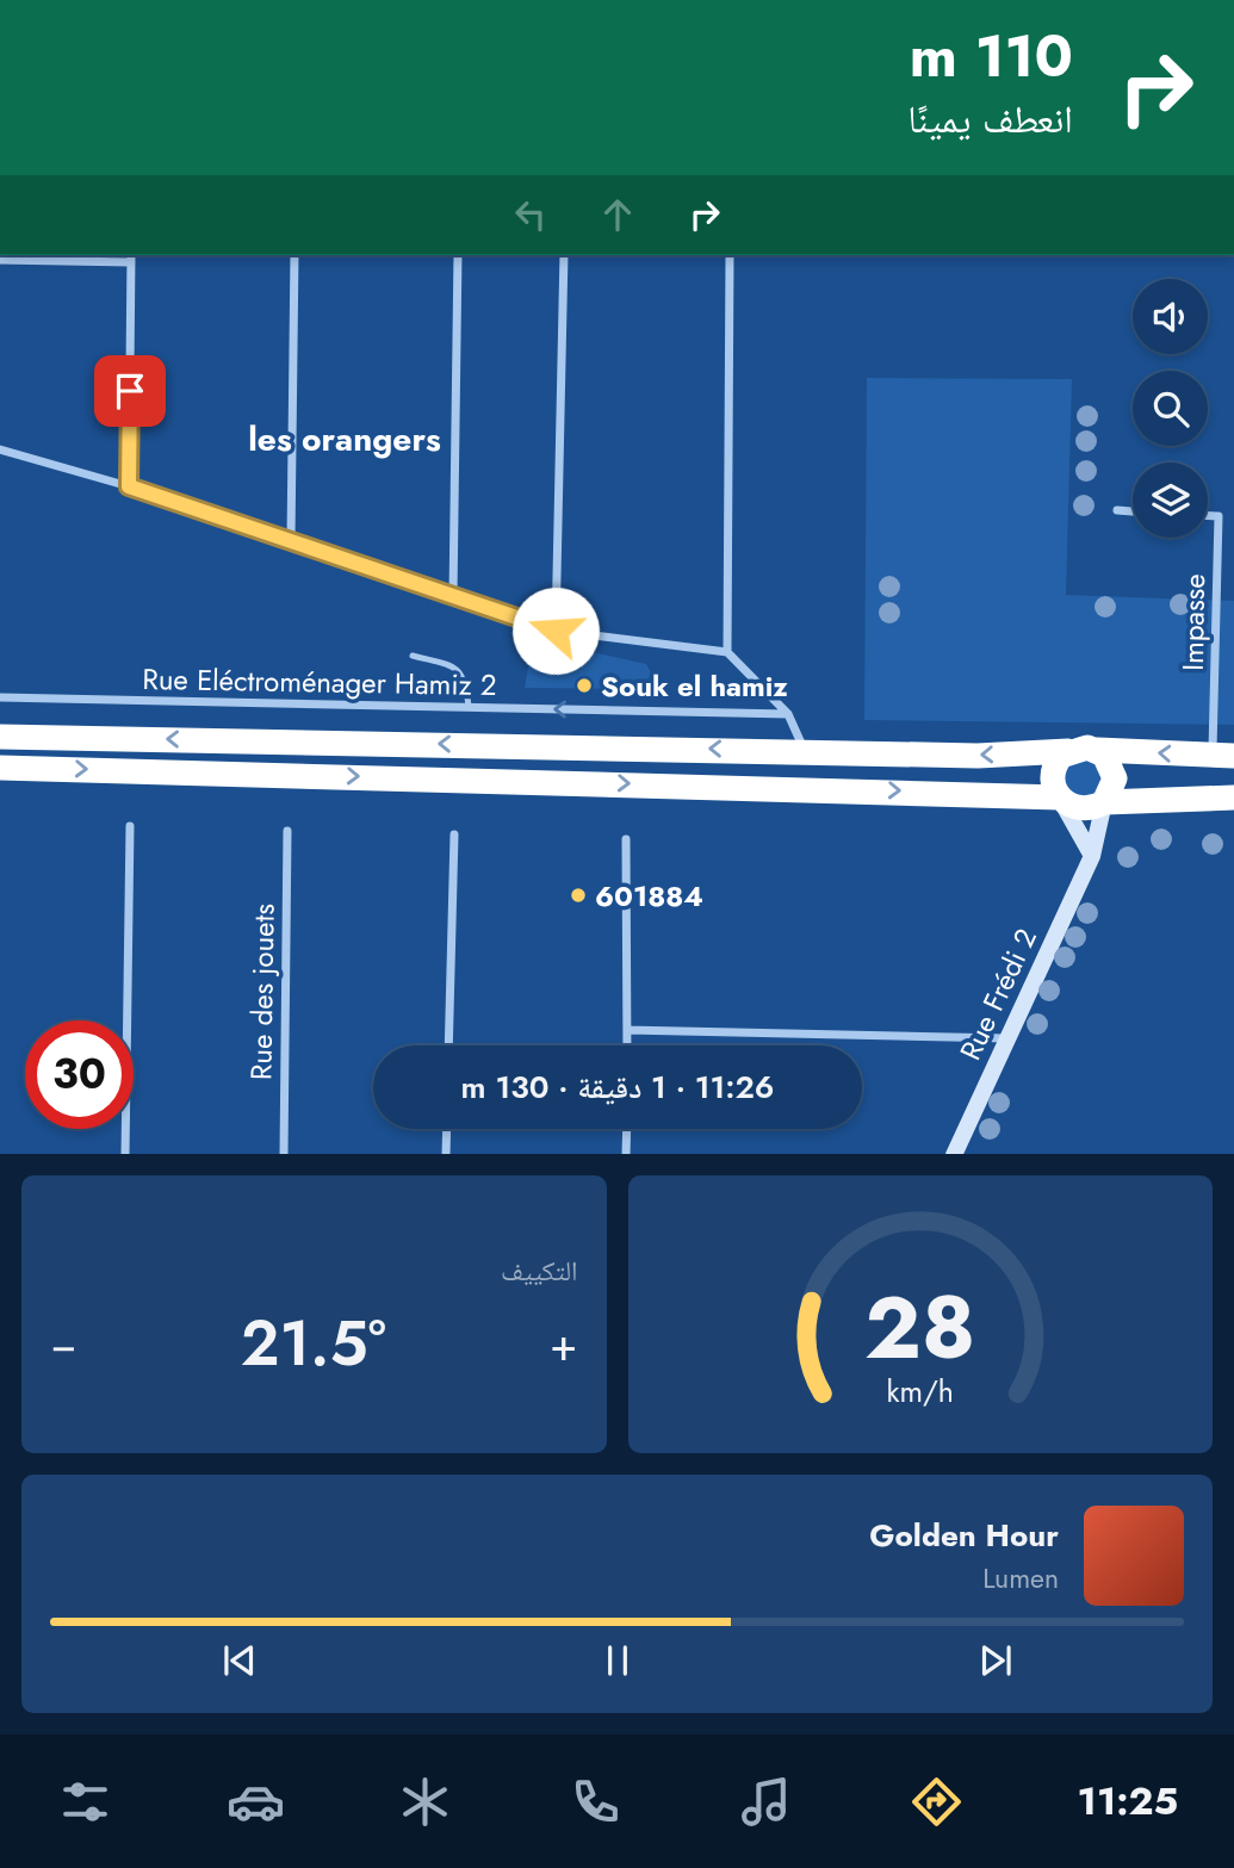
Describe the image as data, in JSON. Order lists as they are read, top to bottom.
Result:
{
  "streets": {
    "street": [
      "Impasse",
      "Rue Eléctroménager Hamiz 2",
      "Rue des jouets",
      "Rue Frédi 2"
    ]
  },
  "districts": ["les orangers"],
  "places": ["Souk el hamiz", "601884"],
  "page": {
    "turn": ["110 m", "انعطف يمينًا"],
    "limit": "30",
    "trip": "11:26 · 1 دقيقة · 130 m",
    "tile": "التكييف",
    "heat": ["−", "21.5°", "+"],
    "song": ["Golden Hour", "Lumen"],
    "tabs": "11:25",
    "gauge": ["28", "km/h"]
  }
}
